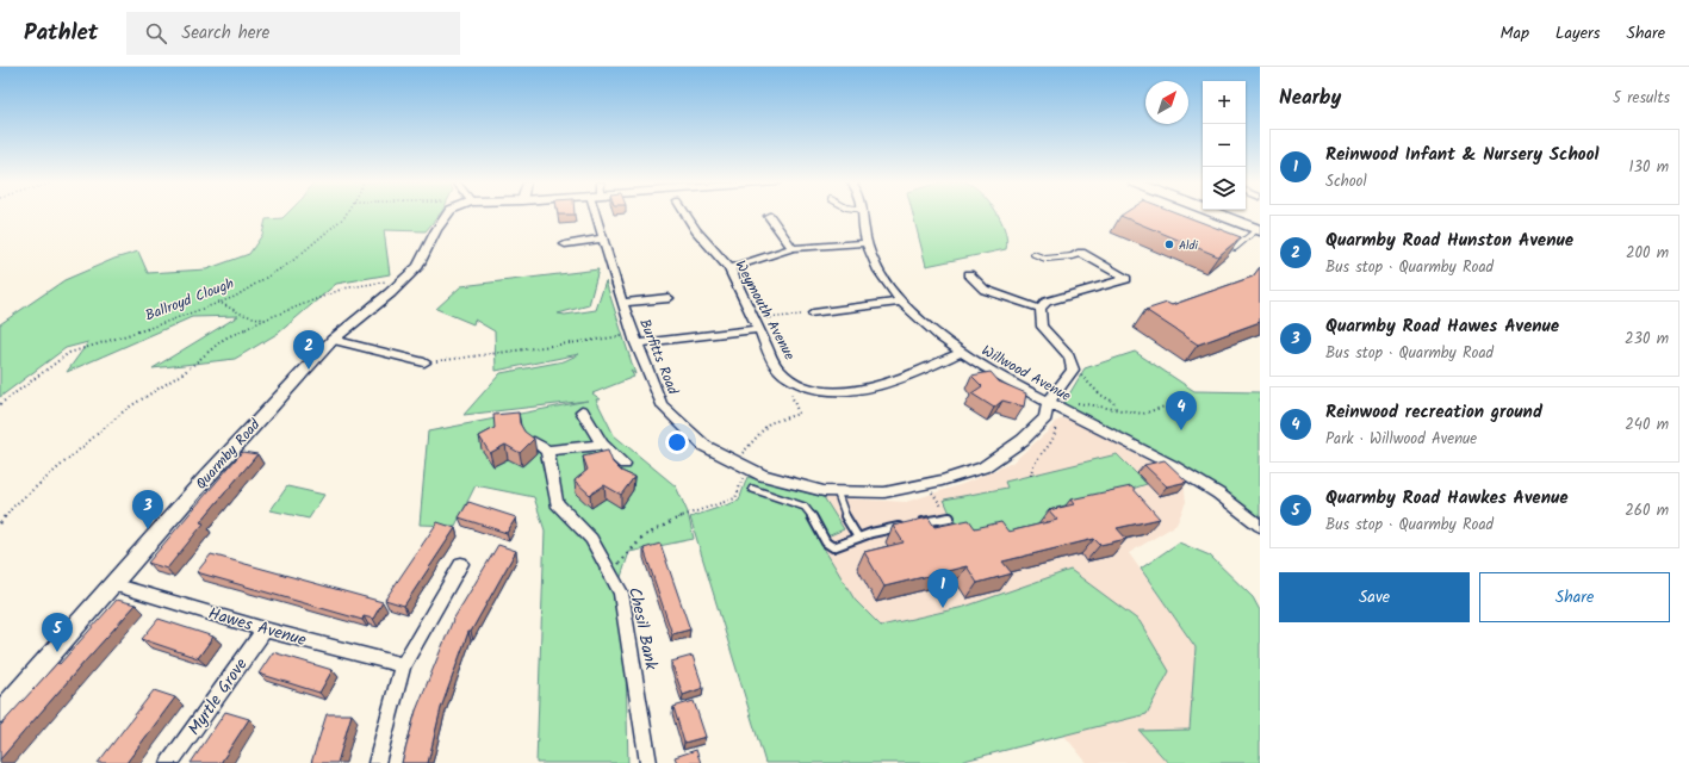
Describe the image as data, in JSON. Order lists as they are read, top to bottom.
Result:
{
  "streets": {
    "street": [
      "Weymouth Avenue",
      "Burfitts Road",
      "Willwood Avenue",
      "Quarmby Road",
      "Hawes Avenue",
      "Chesil Bank",
      "Myrtle Grove"
    ],
    "path": ["Ballroyd Clough"]
  },
  "crossings": [
    ["Weymouth Avenue", "Willwood Avenue"],
    ["Burfitts Road", "Willwood Avenue"],
    ["Quarmby Road", "Hawes Avenue"],
    ["Hawes Avenue", "Myrtle Grove"]
  ],
  "places": ["Aldi"],
  "north": "top right",
  "page": {
    "header": "Pathlet",
    "search": "Search here",
    "nav": ["Map", "Layers", "Share"],
    "heading": ["Nearby", "5 results"],
    "map_buttons": ["+", "−"],
    "list": [
      {
        "mark": "1",
        "name": "Reinwood Infant & Nursery School",
        "note": "School",
        "value": "130 m"
      },
      {
        "mark": "2",
        "name": "Quarmby Road Hunston Avenue",
        "note": "Bus stop · Quarmby Road",
        "value": "200 m"
      },
      {
        "mark": "3",
        "name": "Quarmby Road Hawes Avenue",
        "note": "Bus stop · Quarmby Road",
        "value": "230 m"
      },
      {
        "mark": "4",
        "name": "Reinwood recreation ground",
        "note": "Park · Willwood Avenue",
        "value": "240 m"
      },
      {
        "mark": "5",
        "name": "Quarmby Road Hawkes Avenue",
        "note": "Bus stop · Quarmby Road",
        "value": "260 m"
      }
    ],
    "pins": [
      "2",
      "4",
      "3",
      "1",
      "5"
    ],
    "buttons": ["Save", "Share"]
  }
}
